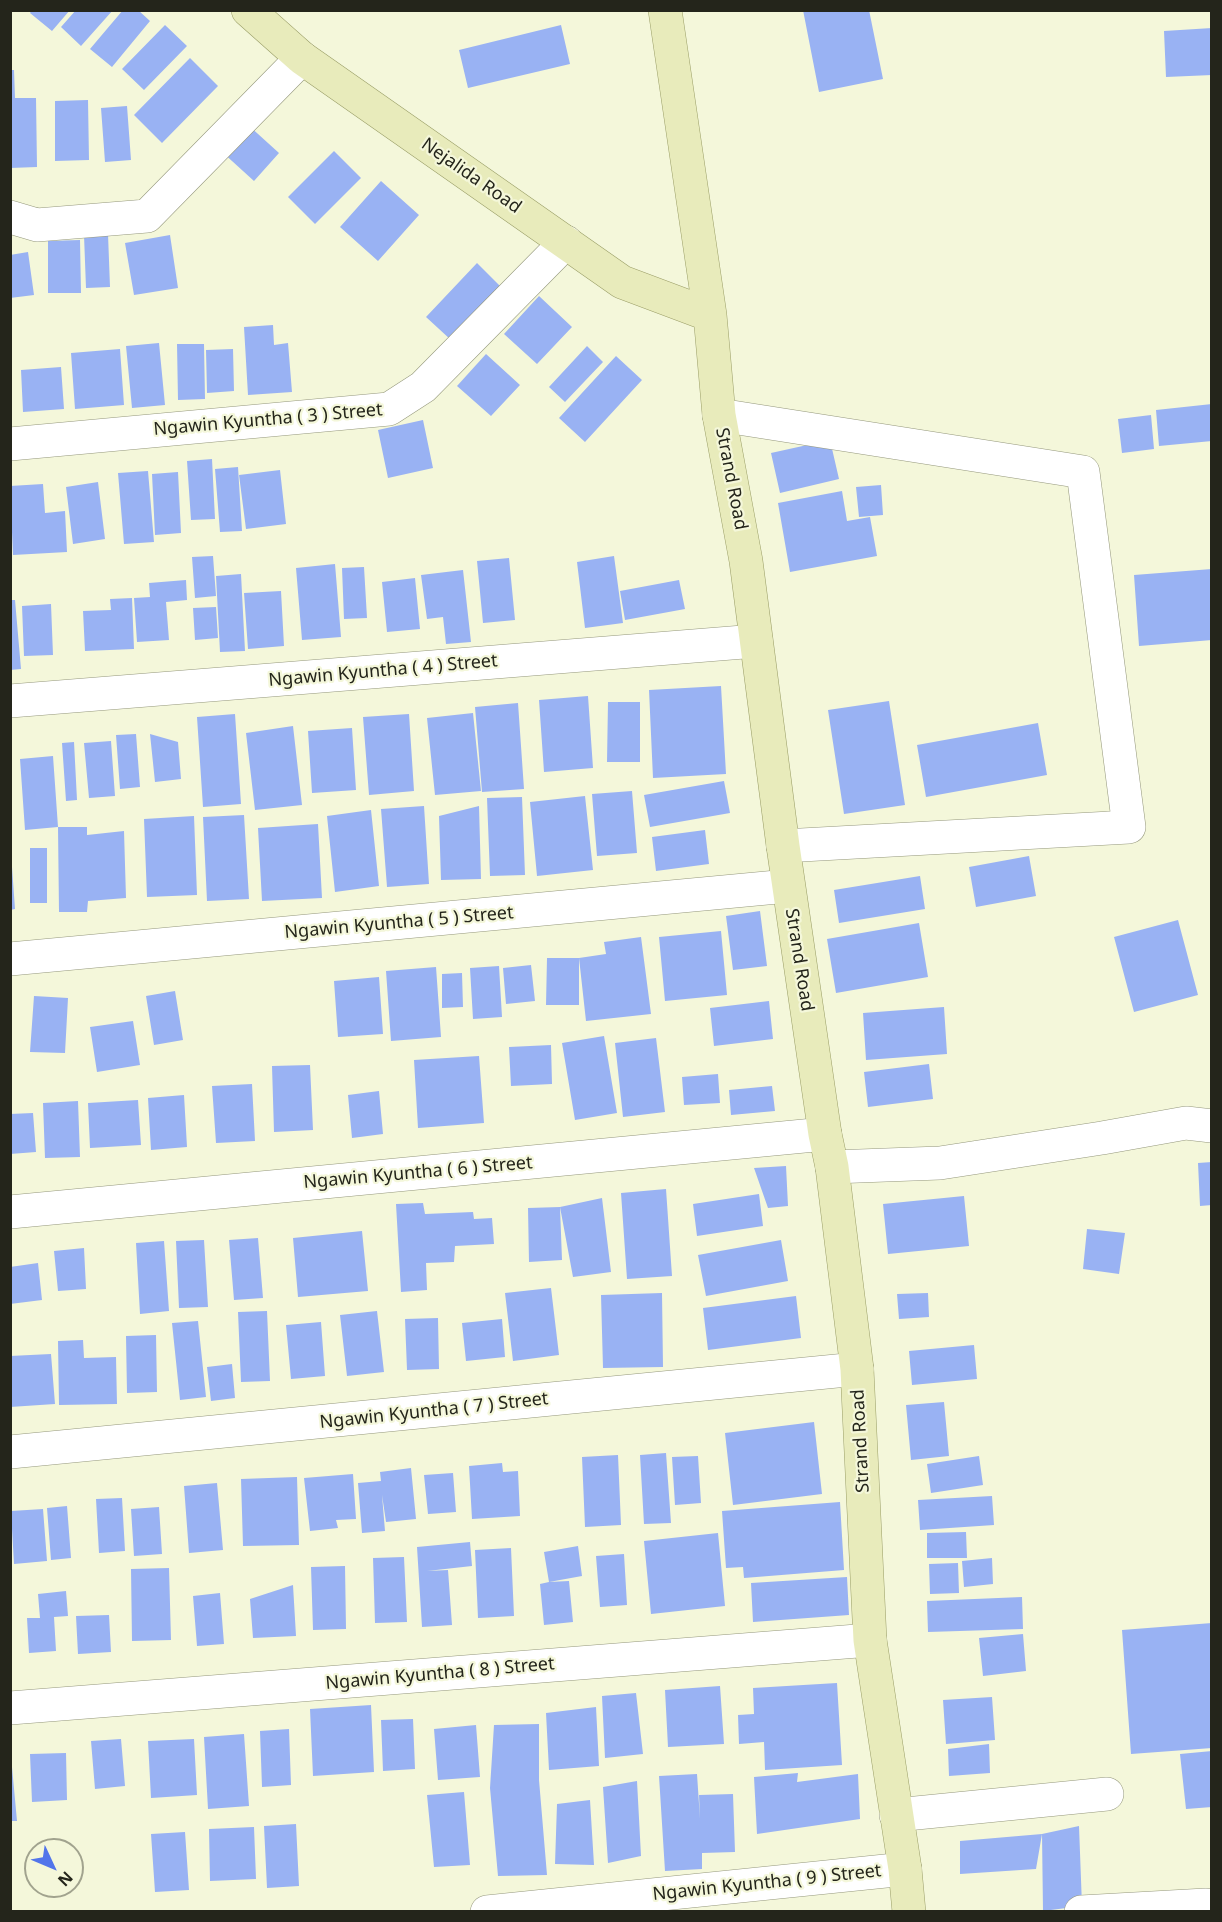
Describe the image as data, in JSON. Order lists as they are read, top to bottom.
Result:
{
  "streets": {
    "main road": ["Nejalida Road", "Strand Road"],
    "street": [
      "Ngawin Kyuntha ( 3 ) Street",
      "Ngawin Kyuntha ( 4 ) Street",
      "Ngawin Kyuntha ( 5 ) Street",
      "Ngawin Kyuntha ( 6 ) Street",
      "Ngawin Kyuntha ( 7 ) Street",
      "Ngawin Kyuntha ( 8 ) Street",
      "Ngawin Kyuntha ( 9 ) Street"
    ]
  },
  "crossings": [
    ["Nejalida Road", "Ngawin Kyuntha ( 3 ) Street"],
    ["Nejalida Road", "Strand Road"],
    ["Strand Road", "Ngawin Kyuntha ( 4 ) Street"],
    ["Strand Road", "Ngawin Kyuntha ( 5 ) Street"],
    ["Strand Road", "Ngawin Kyuntha ( 6 ) Street"],
    ["Strand Road", "Ngawin Kyuntha ( 7 ) Street"],
    ["Strand Road", "Ngawin Kyuntha ( 8 ) Street"],
    ["Strand Road", "Ngawin Kyuntha ( 9 ) Street"]
  ],
  "north": "bottom right"
}
